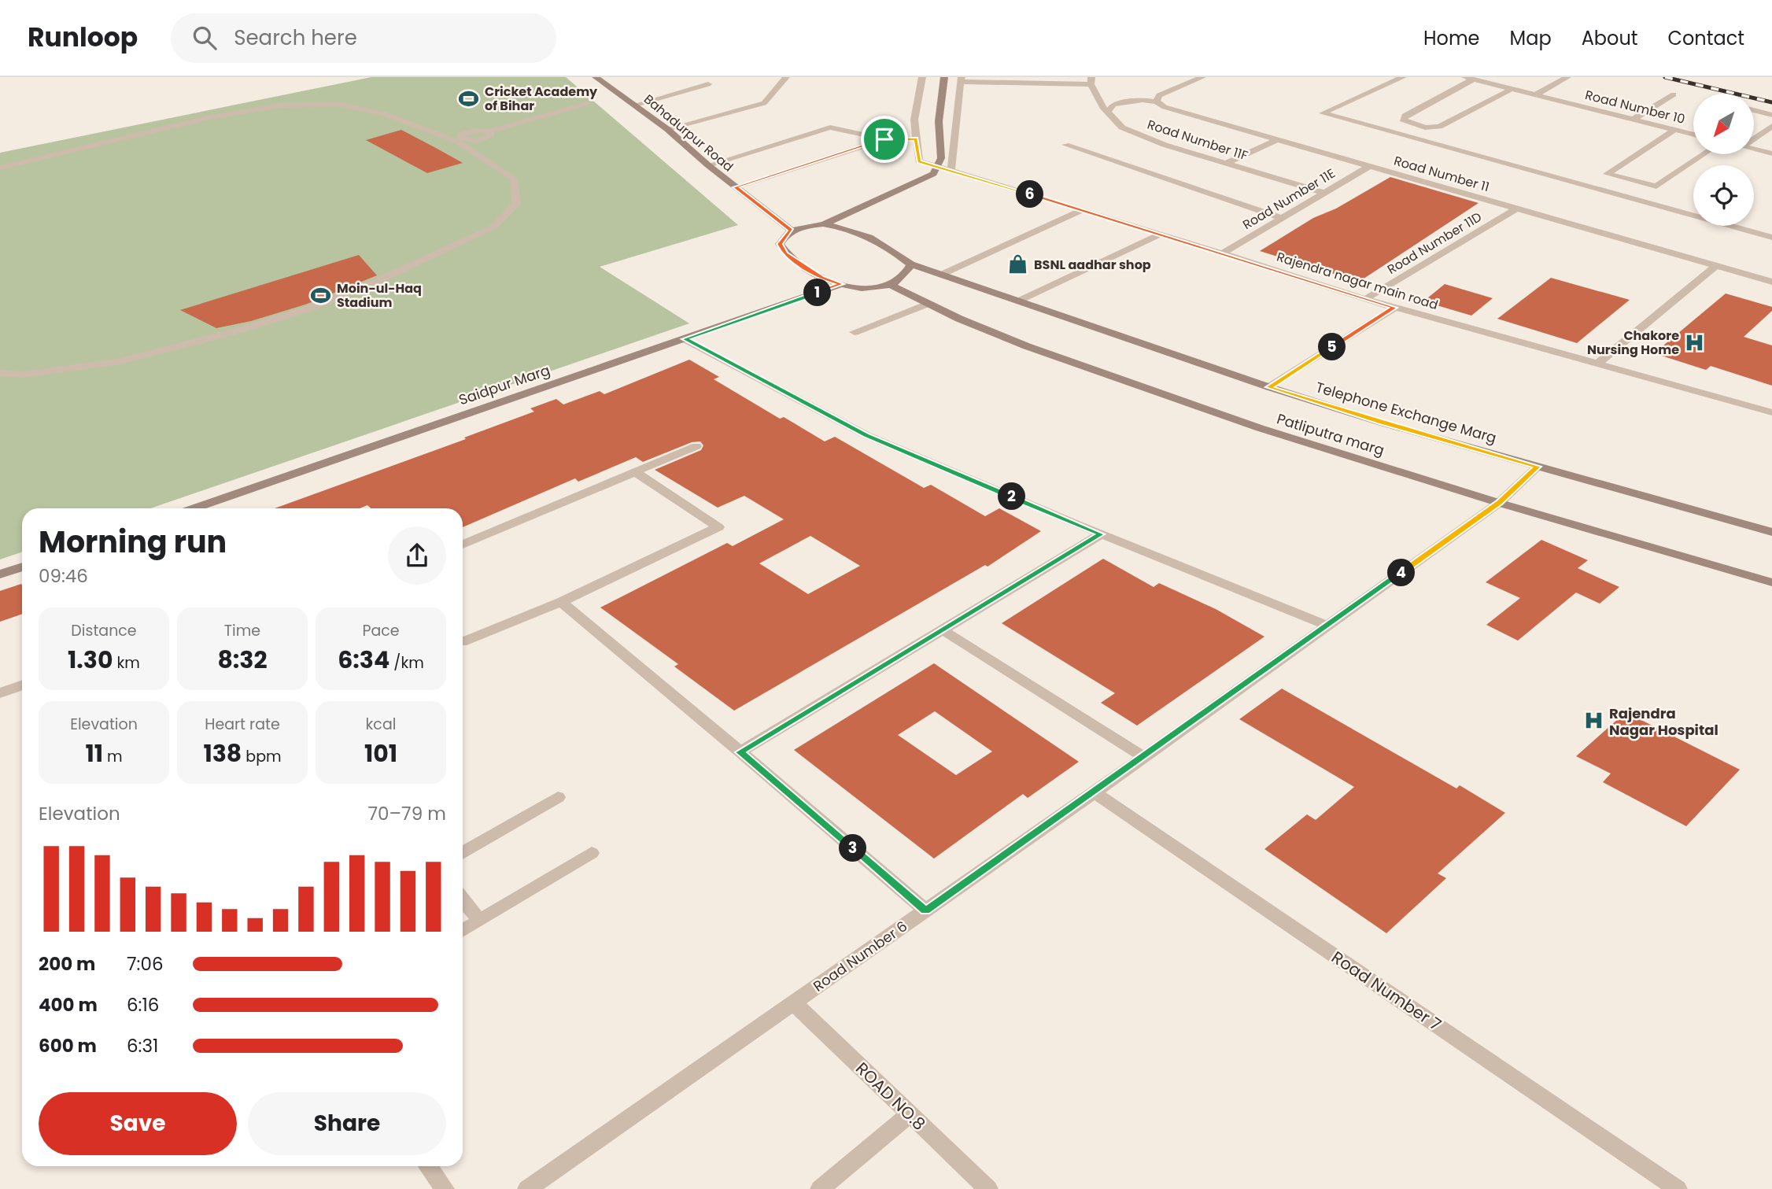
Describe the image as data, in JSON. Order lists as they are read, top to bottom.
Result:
{
  "streets": {
    "main road": [
      "Bahadurpur Road",
      "Saidpur Marg",
      "Telephone Exchange Marg",
      "Patliputra marg"
    ],
    "street": [
      "Road Number 10",
      "Road Number 11F",
      "Road Number 11",
      "Road Number 11E",
      "Road Number 11D",
      "Rajendra nagar main road",
      "Road Number 6",
      "Road Number 7",
      "ROAD NO.8"
    ]
  },
  "crossings": [
    ["Road Number 11F", "Road Number 11E"],
    ["Road Number 11", "Road Number 11E"],
    ["Road Number 11", "Road Number 11D"],
    ["Road Number 11E", "Rajendra nagar main road"],
    ["Road Number 11D", "Rajendra nagar main road"],
    ["Telephone Exchange Marg", "Road Number 6"],
    ["Patliputra marg", "Road Number 6"],
    ["Road Number 6", "Road Number 7"],
    ["Road Number 6", "ROAD NO.8"]
  ],
  "places": {
    "sports": ["Cricket Academy of Bihar", "Moin-ul-Haq Stadium"],
    "shop": ["BSNL aadhar shop"],
    "hospital": ["Chakore Nursing Home", "Rajendra Nagar Hospital"]
  },
  "north": "bottom left",
  "page": {
    "header": "Runloop",
    "search": "Search here",
    "nav": [
      "Home",
      "Map",
      "About",
      "Contact"
    ],
    "pins": [
      "6",
      "1",
      "5",
      "2",
      "4",
      "3"
    ],
    "heading": ["Morning run", "09:46"],
    "stats": [
      ["Distance", "1.30 km"],
      ["Time", "8:32"],
      ["Pace", "6:34 /km"],
      ["Elevation", "11 m"],
      ["Heart rate", "138 bpm"],
      ["kcal", "101"]
    ],
    "chart": ["Elevation", "70–79 m"],
    "list": [
      {
        "name": "200 m",
        "note": "7:06"
      },
      {
        "name": "400 m",
        "note": "6:16"
      },
      {
        "name": "600 m",
        "note": "6:31"
      }
    ],
    "buttons": ["Save", "Share"]
  }
}
